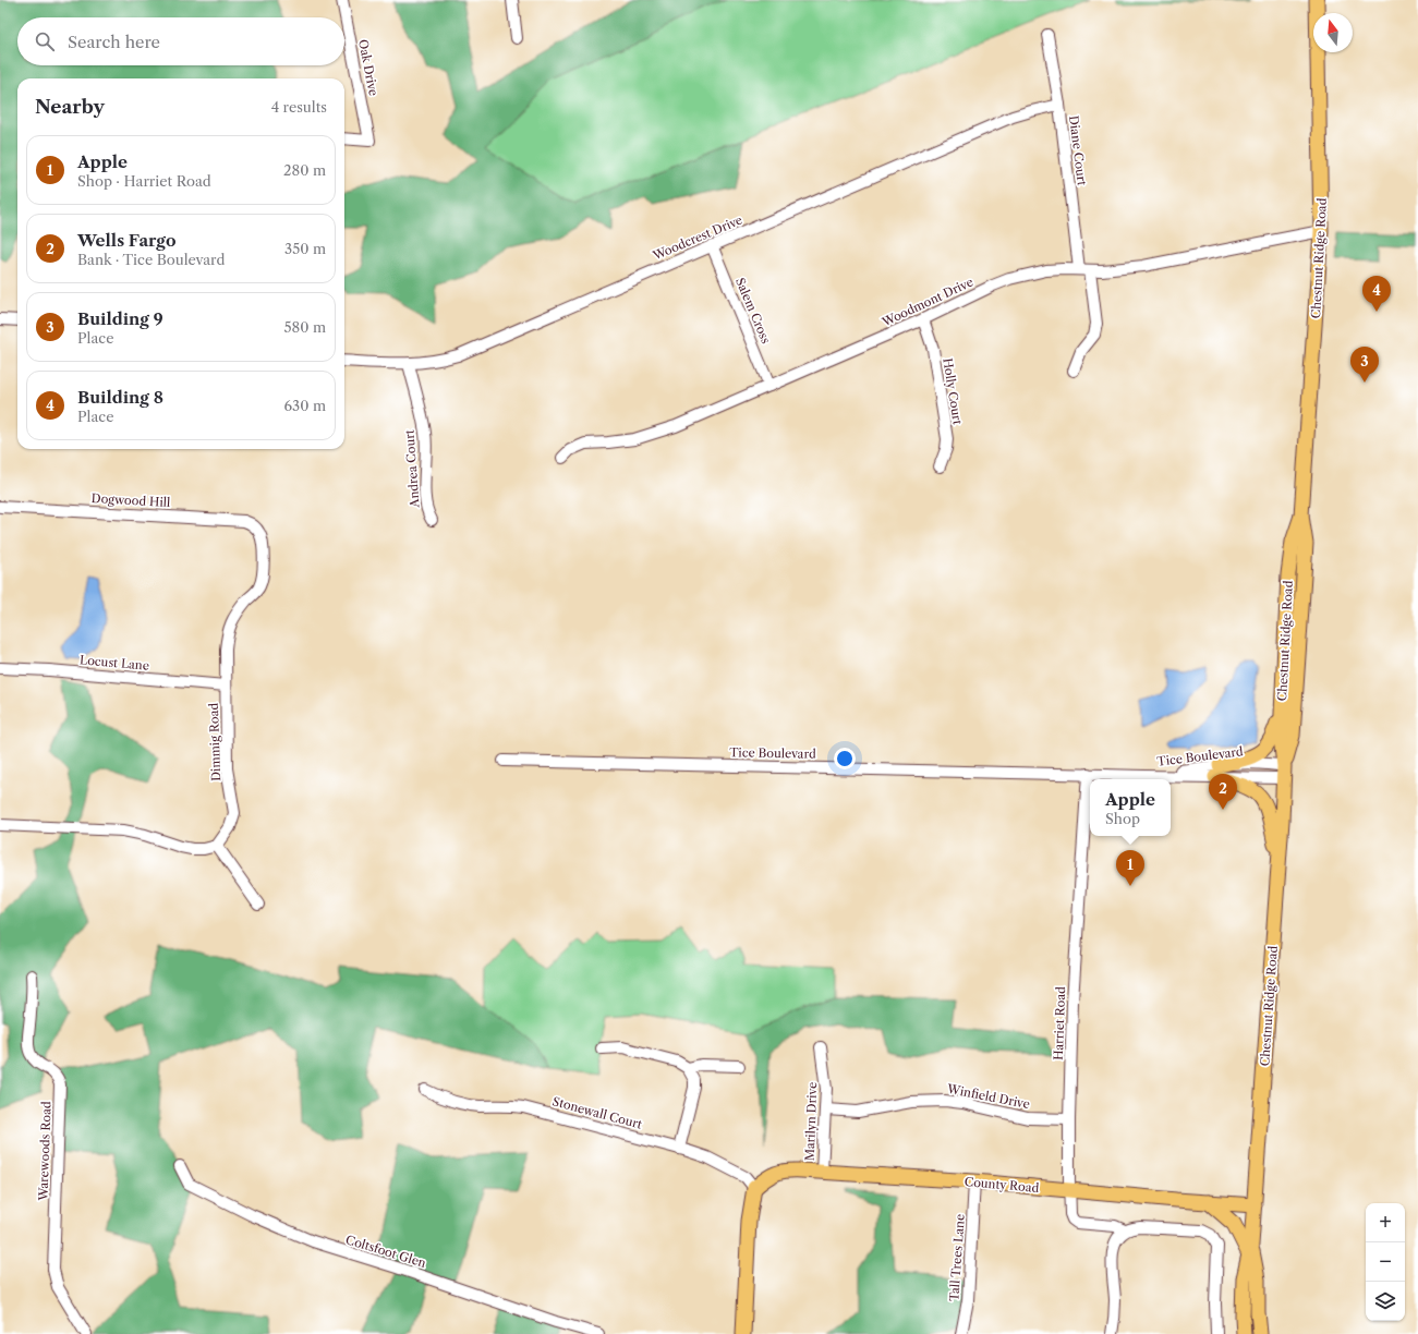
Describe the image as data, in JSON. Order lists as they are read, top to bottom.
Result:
{
  "streets": {
    "main road": ["Chestnut Ridge Road", "County Road"],
    "street": [
      "Oak Drive",
      "Diane Court",
      "Woodcrest Drive",
      "Woodmont Drive",
      "Salem Cross",
      "Holly Court",
      "Andrea Court",
      "Dogwood Hill",
      "Locust Lane",
      "Dimmig Road",
      "Tice Boulevard",
      "Harriet Road",
      "Winfield Drive",
      "Stonewall Court",
      "Marilyn Drive",
      "Warewoods Road",
      "Coltsfoot Glen",
      "Tall Trees Lane"
    ]
  },
  "crossings": [
    ["Diane Court", "Woodcrest Drive"],
    ["Diane Court", "Woodmont Drive"],
    ["Woodcrest Drive", "Salem Cross"],
    ["Woodcrest Drive", "Andrea Court"],
    ["Chestnut Ridge Road", "Woodmont Drive"],
    ["Chestnut Ridge Road", "Tice Boulevard"],
    ["Chestnut Ridge Road", "County Road"],
    ["Woodmont Drive", "Salem Cross"],
    ["Woodmont Drive", "Holly Court"],
    ["Dogwood Hill", "Dimmig Road"],
    ["Locust Lane", "Dimmig Road"],
    ["Tice Boulevard", "Harriet Road"],
    ["Harriet Road", "Winfield Drive"],
    ["Harriet Road", "County Road"],
    ["Winfield Drive", "Marilyn Drive"],
    ["Stonewall Court", "County Road"],
    ["Marilyn Drive", "County Road"],
    ["County Road", "Tall Trees Lane"]
  ],
  "north": "top",
  "page": {
    "search": "Search here",
    "heading": ["Nearby", "4 results"],
    "list": [
      {
        "mark": "1",
        "name": "Apple",
        "note": "Shop · Harriet Road",
        "value": "280 m"
      },
      {
        "mark": "2",
        "name": "Wells Fargo",
        "note": "Bank · Tice Boulevard",
        "value": "350 m"
      },
      {
        "mark": "3",
        "name": "Building 9",
        "note": "Place",
        "value": "580 m"
      },
      {
        "mark": "4",
        "name": "Building 8",
        "note": "Place",
        "value": "630 m"
      }
    ],
    "pins": [
      "4",
      "3",
      "2",
      "1"
    ],
    "popup": ["Apple", "Shop"],
    "map_buttons": ["+", "−"]
  }
}
